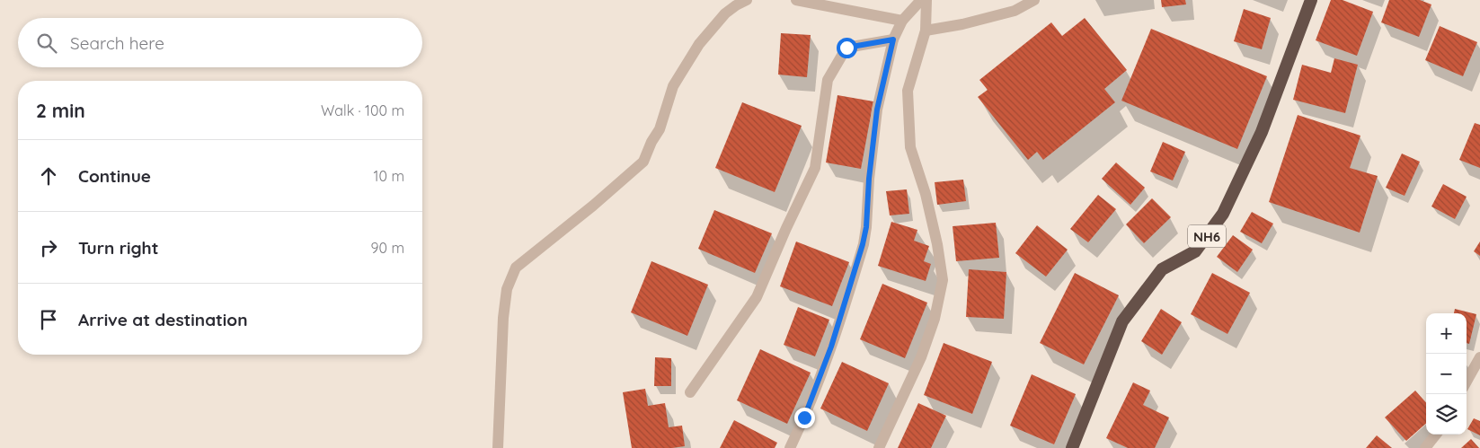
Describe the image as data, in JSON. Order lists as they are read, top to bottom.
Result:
{
  "streets": {
    "highway": ["NH6"]
  },
  "page": {
    "search": "Search here",
    "heading": ["2 min", "Walk · 100 m"],
    "list": [
      ["Continue", "10 m"],
      ["Turn right", "90 m"],
      "Arrive at destination"
    ],
    "map_buttons": ["+", "−"]
  }
}
